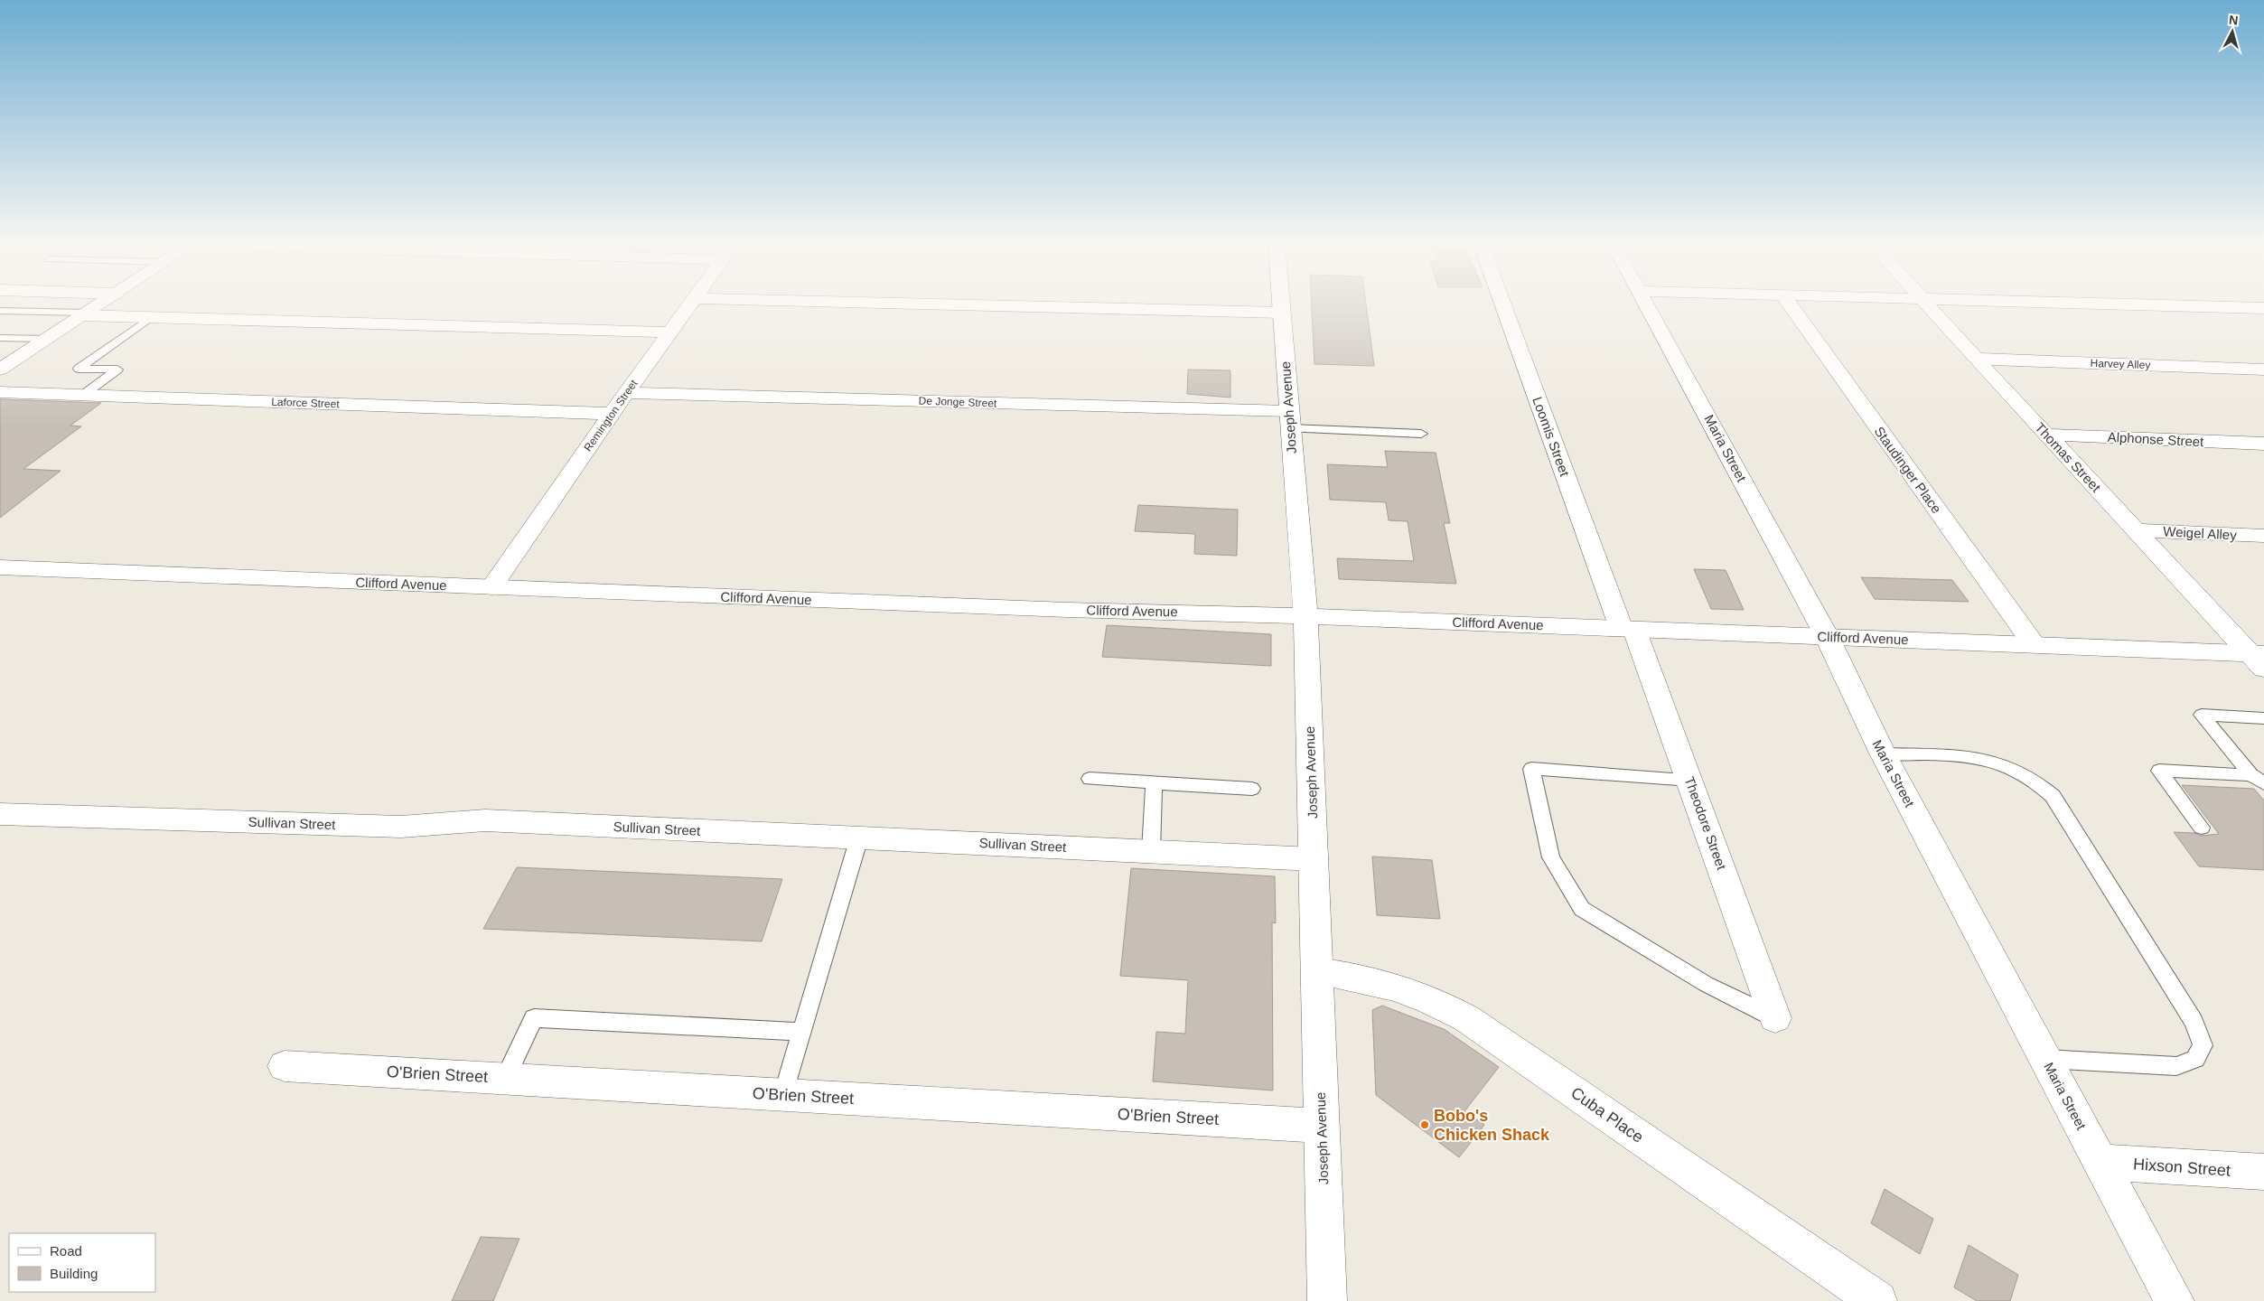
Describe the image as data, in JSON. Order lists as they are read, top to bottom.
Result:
{
  "streets": {
    "street": [
      "Harvey Alley",
      "De Jonge Street",
      "Laforce Street",
      "Joseph Avenue",
      "Remington Street",
      "Loomis Street",
      "Alphonse Street",
      "Maria Street",
      "Thomas Street",
      "Staudinger Place",
      "Weigel Alley",
      "Clifford Avenue",
      "Sullivan Street",
      "Theodore Street",
      "O'Brien Street",
      "Cuba Place",
      "Hixson Street"
    ]
  },
  "crossings": [
    ["Harvey Alley", "Thomas Street"],
    ["De Jonge Street", "Joseph Avenue"],
    ["De Jonge Street", "Remington Street"],
    ["Laforce Street", "Remington Street"],
    ["Joseph Avenue", "Clifford Avenue"],
    ["Joseph Avenue", "Sullivan Street"],
    ["Joseph Avenue", "O'Brien Street"],
    ["Joseph Avenue", "Cuba Place"],
    ["Remington Street", "Clifford Avenue"],
    ["Loomis Street", "Clifford Avenue"],
    ["Loomis Street", "Theodore Street"],
    ["Alphonse Street", "Thomas Street"],
    ["Maria Street", "Clifford Avenue"],
    ["Maria Street", "Hixson Street"],
    ["Thomas Street", "Weigel Alley"],
    ["Thomas Street", "Clifford Avenue"],
    ["Staudinger Place", "Clifford Avenue"],
    ["Clifford Avenue", "Theodore Street"]
  ],
  "places": ["Bobo's Chicken Shack"],
  "legend": ["Road", "Building"],
  "north": "top"
}
